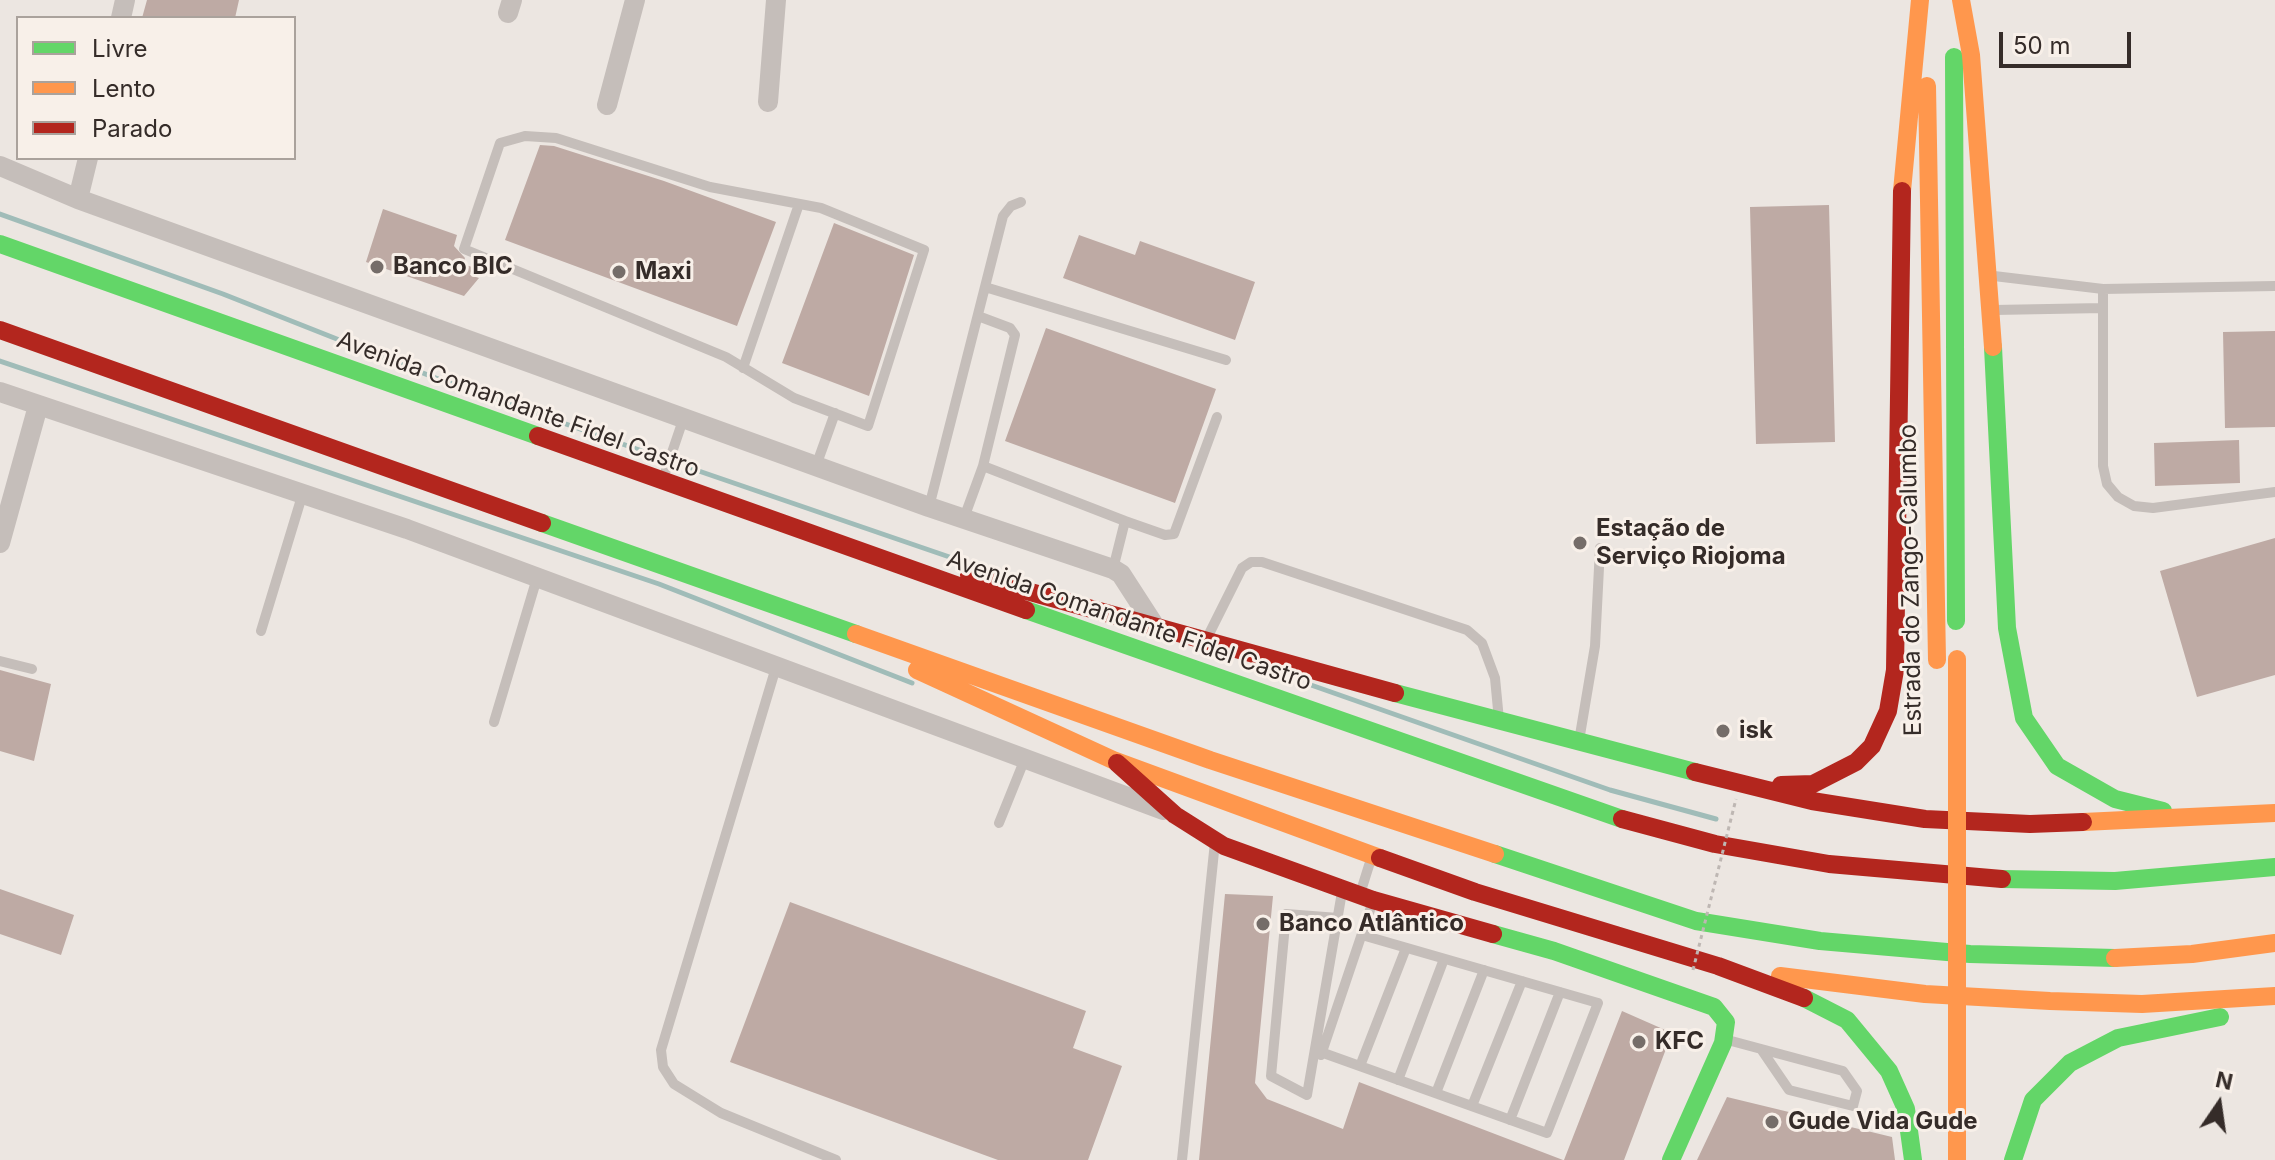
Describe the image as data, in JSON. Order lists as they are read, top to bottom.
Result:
{
  "streets": {
    "main road": ["Avenida Comandante Fidel Castro", "Estrada do Zango-Calumbo"]
  },
  "places": [
    "Banco BIC",
    "Maxi",
    "Estação de Serviço Riojoma",
    "isk",
    "Banco Atlântico",
    "KFC",
    "Gude Vida Gude"
  ],
  "legend": ["Livre", "Lento", "Parado"],
  "scale_bar": "50 m",
  "north": "top"
}
